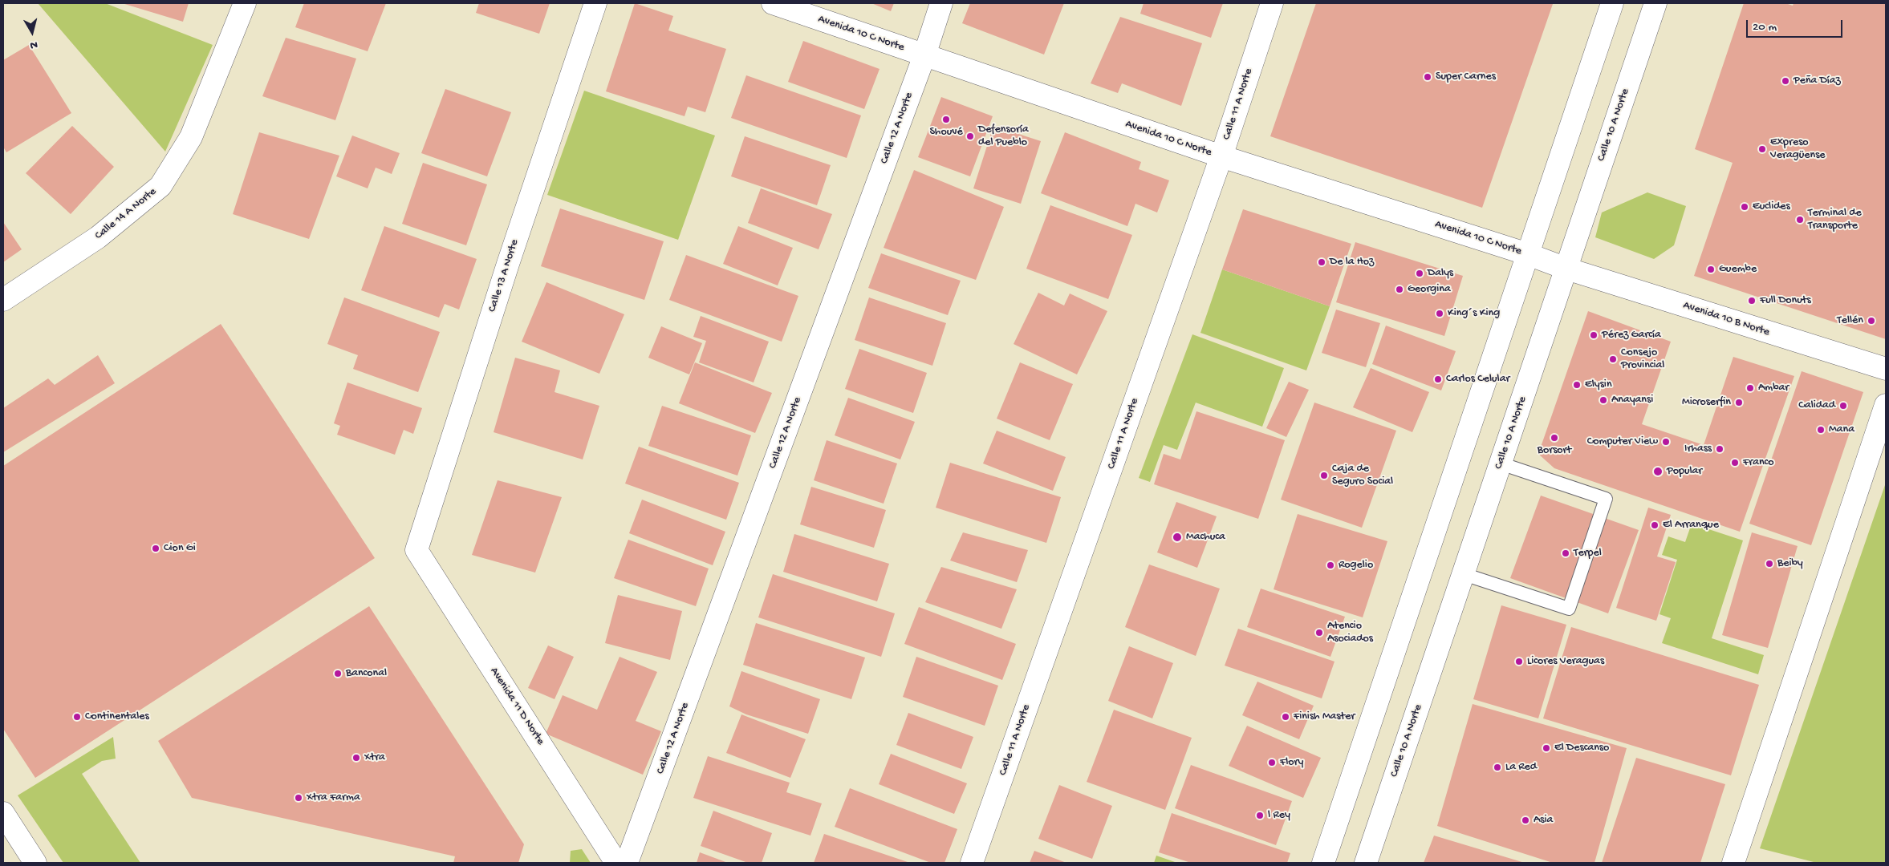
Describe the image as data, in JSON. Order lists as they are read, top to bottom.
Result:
{
  "streets": {
    "main road": [
      "Avenida 10 C Norte",
      "Calle 11 A Norte",
      "Calle 10 A Norte",
      "Calle 12 A Norte",
      "Calle 14 A Norte",
      "Calle 13 A Norte",
      "Avenida 10 B Norte",
      "Avenida 11 D Norte"
    ]
  },
  "crossings": [
    ["Avenida 10 C Norte", "Calle 11 A Norte"],
    ["Avenida 10 C Norte", "Calle 10 A Norte"],
    ["Avenida 10 C Norte", "Calle 12 A Norte"],
    ["Avenida 10 C Norte", "Avenida 10 B Norte"],
    ["Calle 10 A Norte", "Avenida 10 B Norte"],
    ["Calle 13 A Norte", "Avenida 11 D Norte"]
  ],
  "places": [
    "Super Carnes",
    "Peña Díaz",
    "Shouvé",
    "Defensoría del Pueblo",
    "Expreso Veragüense",
    "Euclides",
    "Terminal de Transporte",
    "De la Hoz",
    "Guembe",
    "Dalys",
    "Georgina",
    "Full Donuts",
    "King´s King",
    "Tellén",
    "Pérez García",
    "Consejo Provincial",
    "Carlos Celular",
    "Elysin",
    "Ambar",
    "Anayansi",
    "Microserfin",
    "Calidad",
    "Mana",
    "Borsort",
    "Computer View",
    "Irhass",
    "Franco",
    "Popular",
    "Caja de Seguro Social",
    "El Arranque",
    "Machuca",
    "Cion Gi",
    "Terpel",
    "Beiby",
    "Rogelio",
    "Atencio Asociados",
    "Licores Veraguas",
    "Banconal",
    "Continentales",
    "Finish Master",
    "El Descanso",
    "Xtra",
    "Flory",
    "La Red",
    "Xtra Farma",
    "l Rey",
    "Asia"
  ],
  "scale_bar": "20 m",
  "north": "bottom"
}
